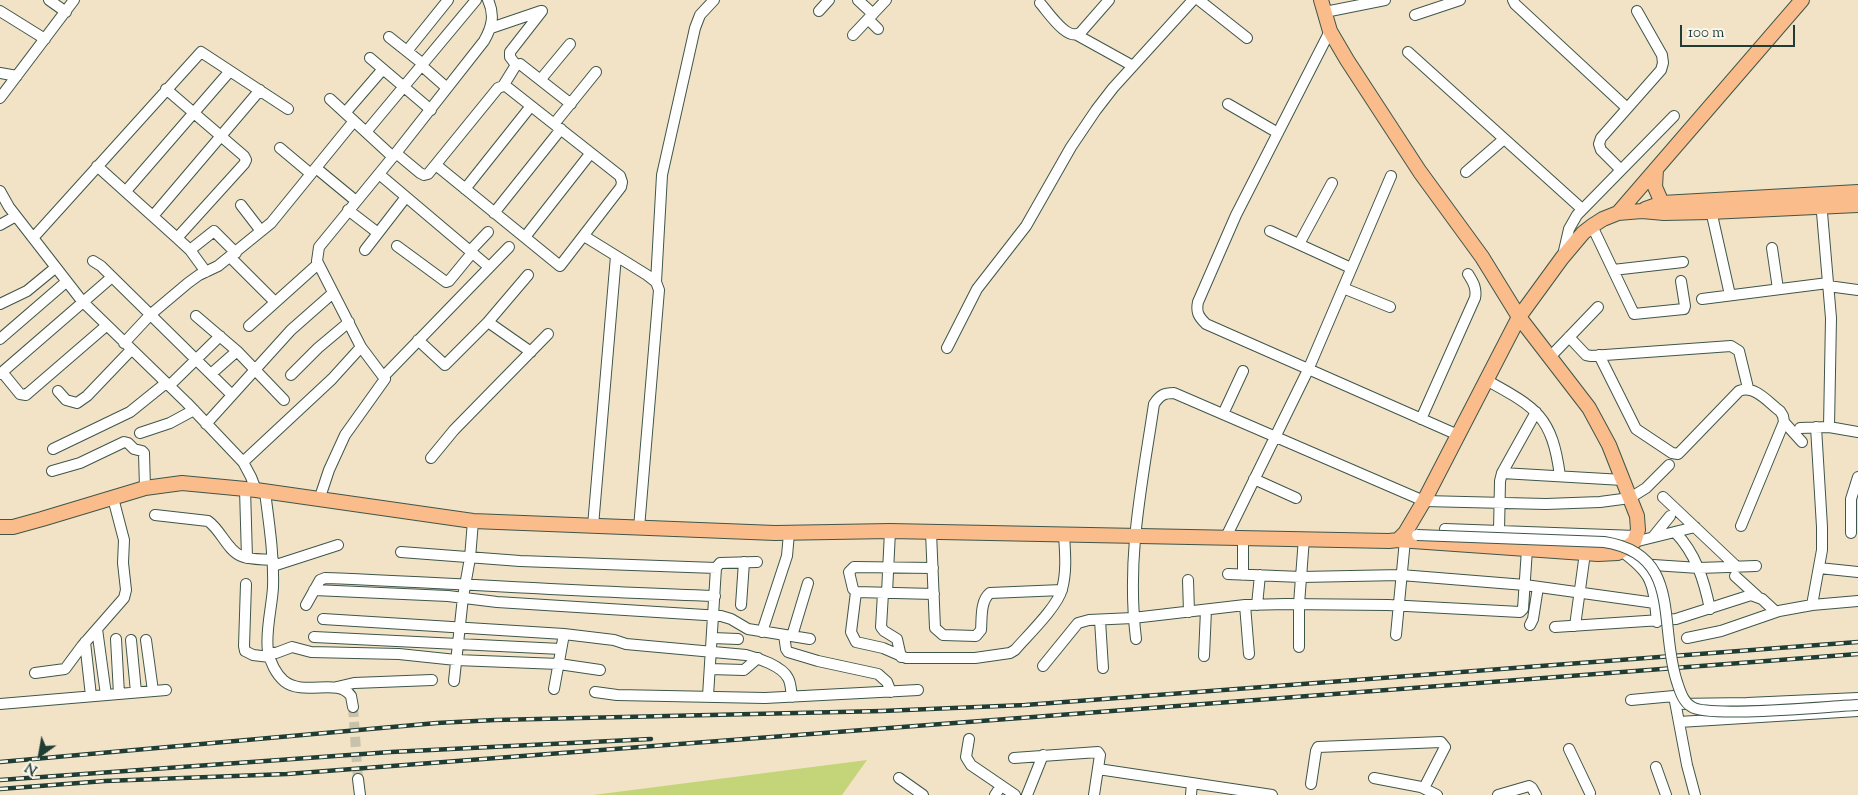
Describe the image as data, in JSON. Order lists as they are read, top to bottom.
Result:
{
  "scale_bar": "100 m",
  "north": "bottom left"
}
